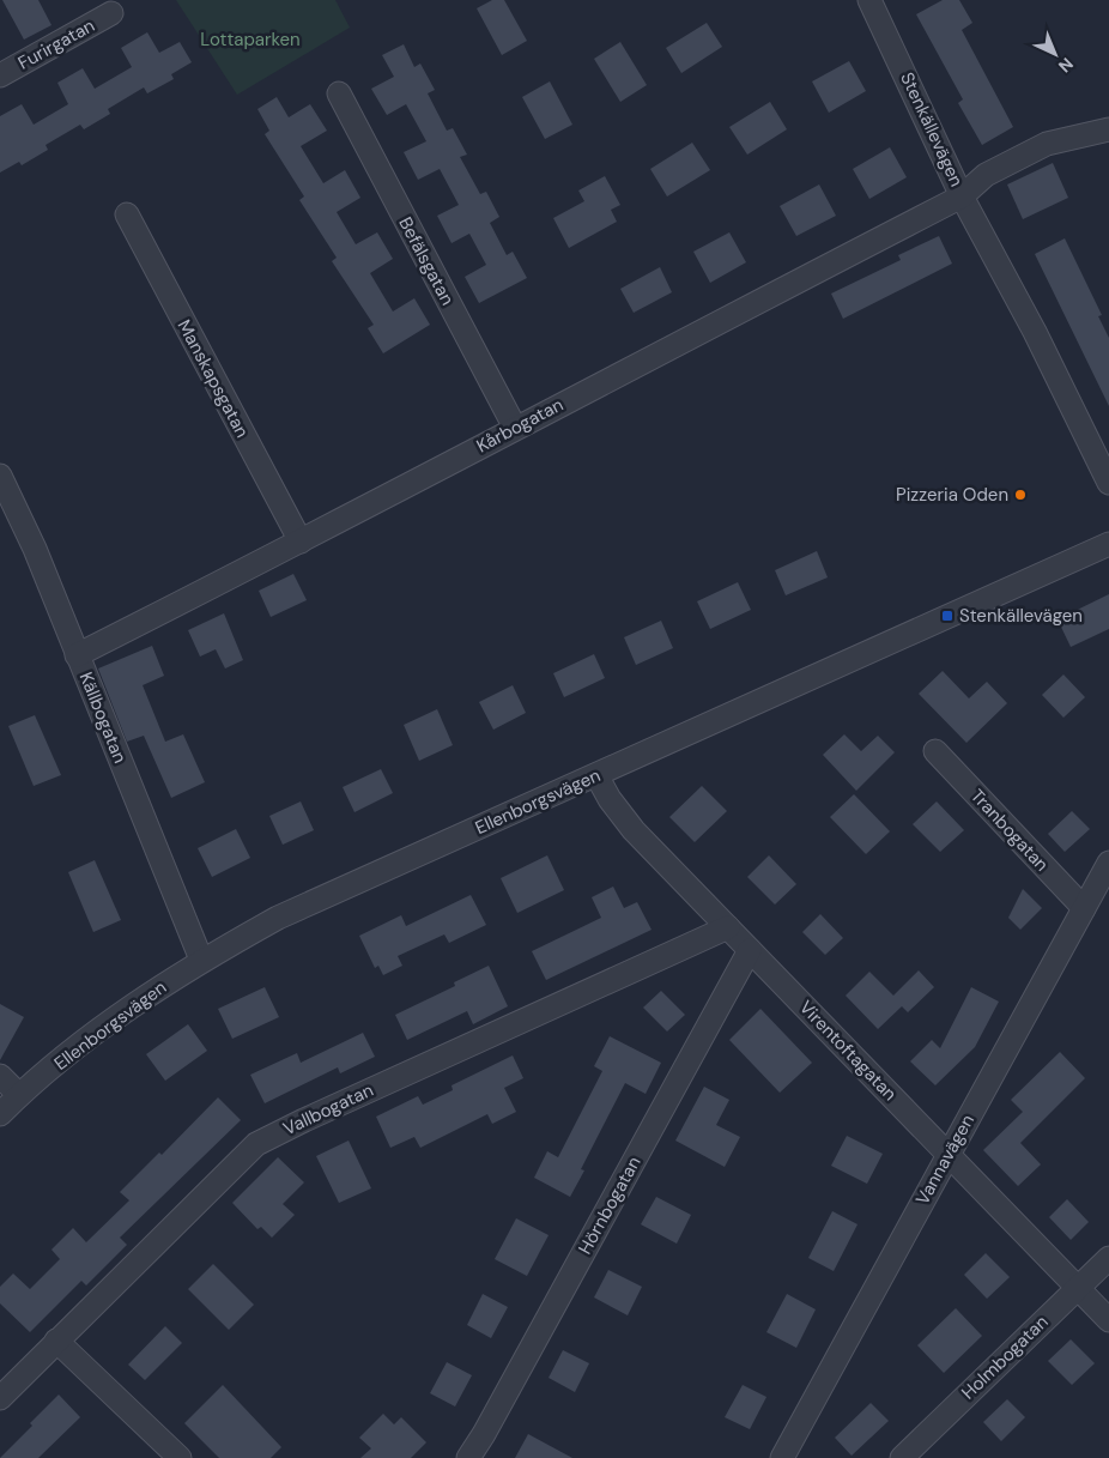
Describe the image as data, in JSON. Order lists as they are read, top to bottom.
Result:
{
  "streets": {
    "street": [
      "Furirgatan",
      "Stenkällevägen",
      "Befälsgatan",
      "Manskapsgatan",
      "Kårbogatan",
      "Källbogatan",
      "Ellenborgsvägen",
      "Tranbogatan",
      "Virentoftagatan",
      "Vallbogatan",
      "Vannavägen",
      "Hörnbogatan",
      "Holmbogatan"
    ]
  },
  "crossings": [
    ["Stenkällevägen", "Kårbogatan"],
    ["Befälsgatan", "Kårbogatan"],
    ["Manskapsgatan", "Kårbogatan"],
    ["Kårbogatan", "Källbogatan"],
    ["Källbogatan", "Ellenborgsvägen"],
    ["Ellenborgsvägen", "Virentoftagatan"],
    ["Tranbogatan", "Vannavägen"],
    ["Virentoftagatan", "Vallbogatan"],
    ["Virentoftagatan", "Vannavägen"],
    ["Virentoftagatan", "Hörnbogatan"],
    ["Virentoftagatan", "Holmbogatan"]
  ],
  "parks": ["Lottaparken"],
  "places": {
    "other": ["Pizzeria Oden"],
    "transit": ["Stenkällevägen"]
  },
  "north": "bottom right"
}
